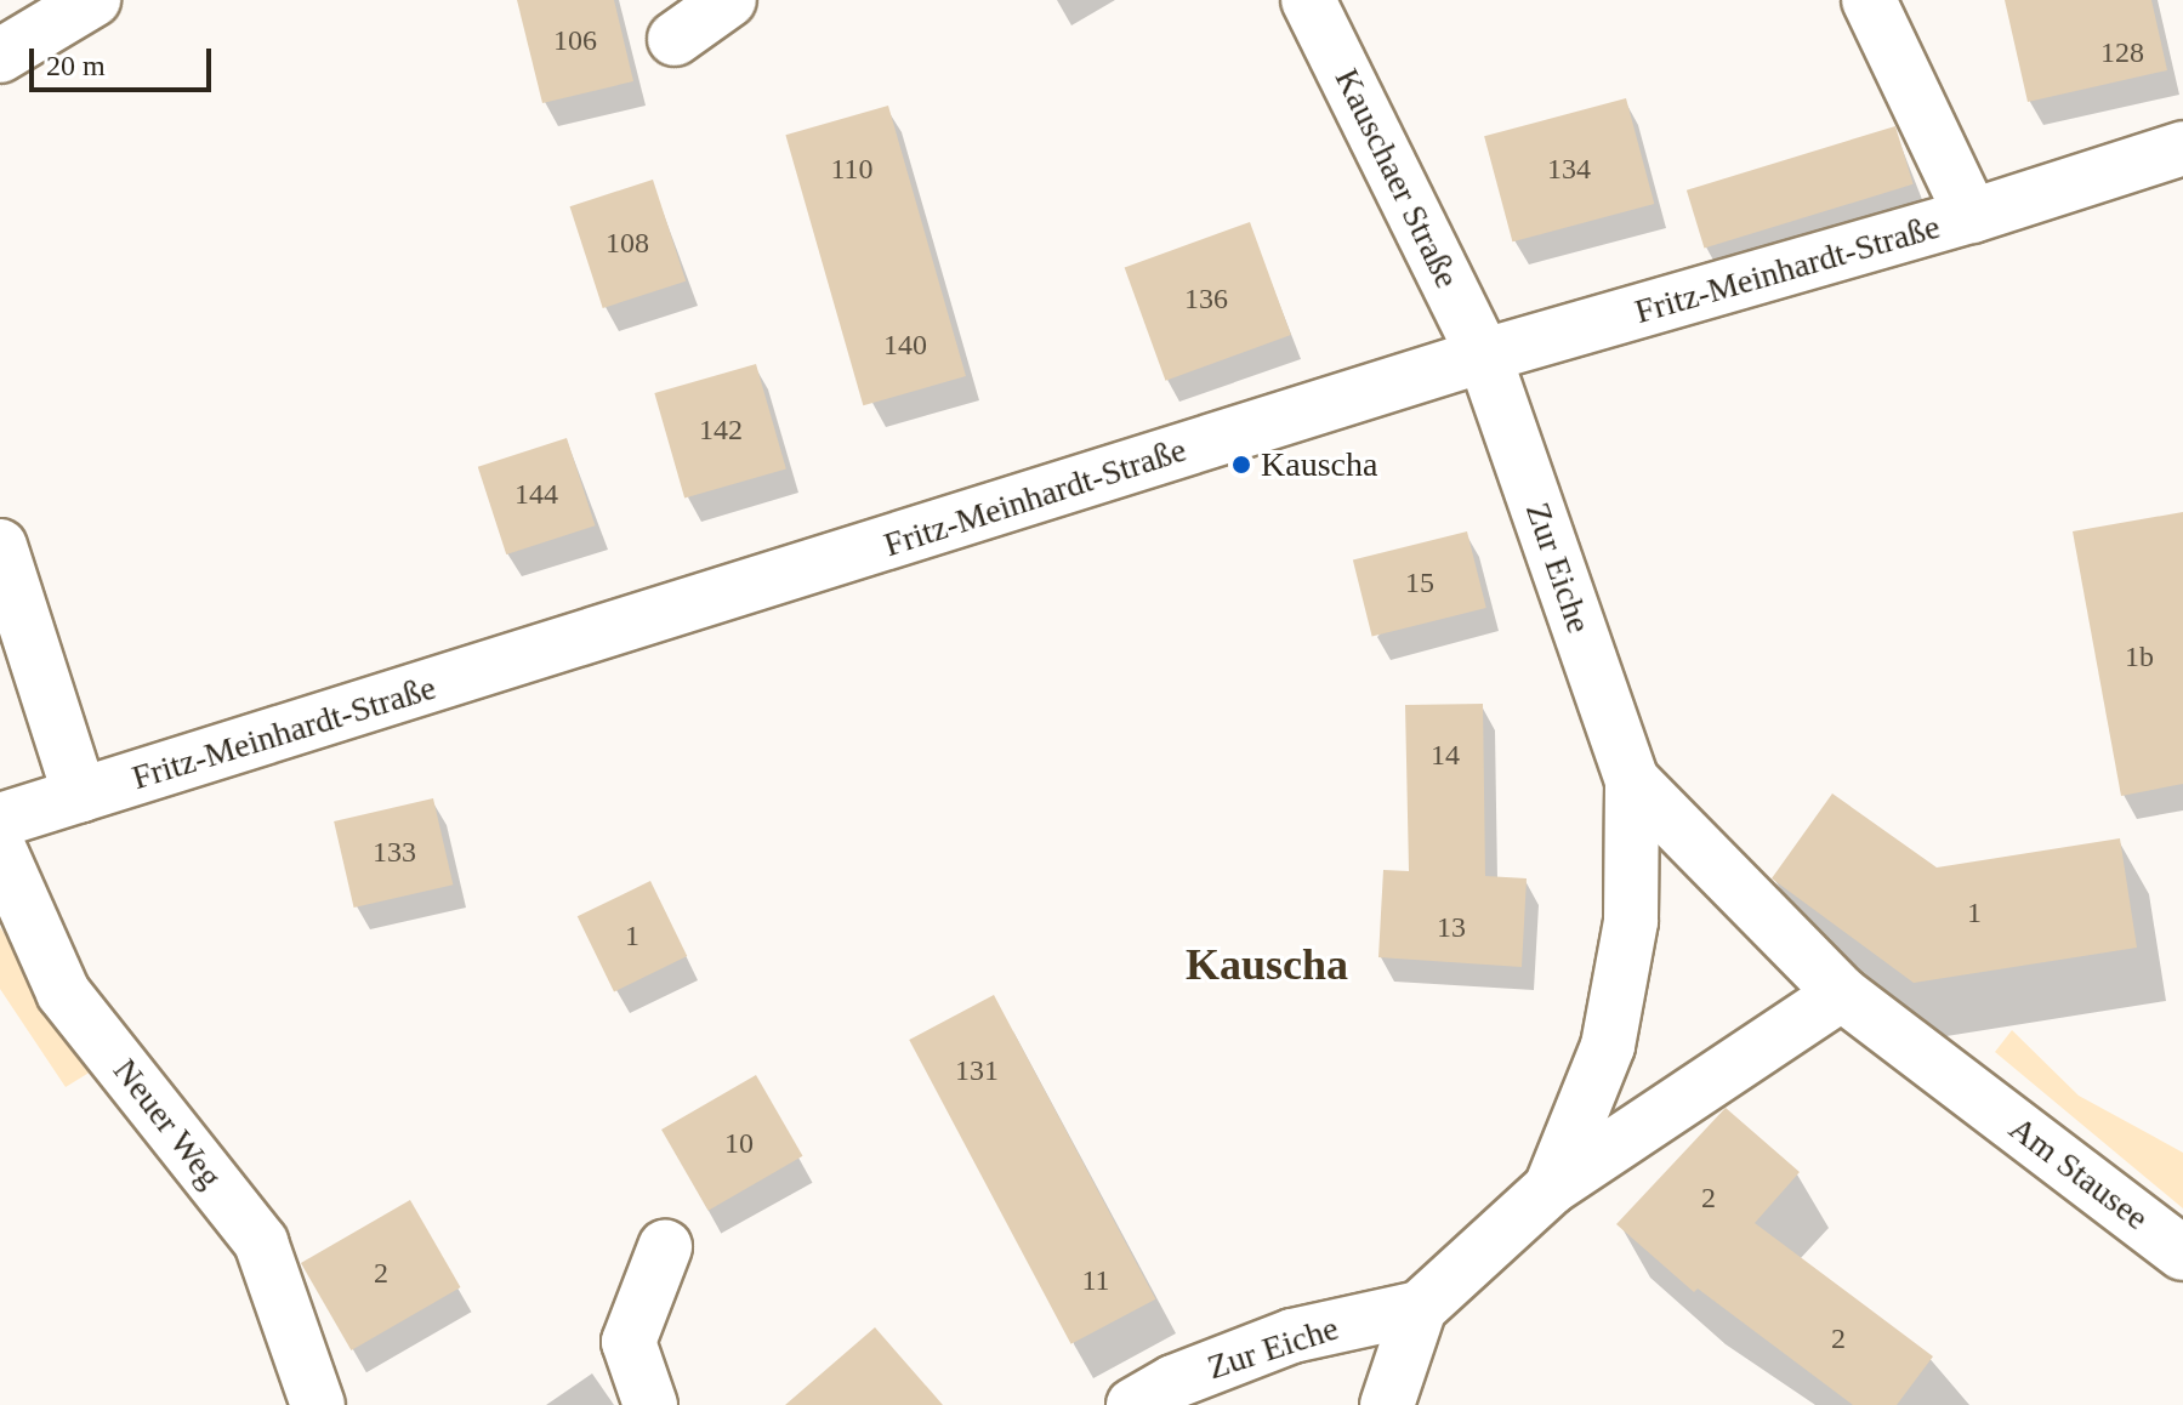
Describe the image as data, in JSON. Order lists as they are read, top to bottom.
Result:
{
  "streets": {
    "street": [
      "Kauschaer Straße",
      "Fritz-Meinhardt-Straße",
      "Zur Eiche",
      "Neuer Weg",
      "Am Stausee"
    ]
  },
  "crossings": [
    ["Kauschaer Straße", "Fritz-Meinhardt-Straße"],
    ["Kauschaer Straße", "Zur Eiche"],
    ["Fritz-Meinhardt-Straße", "Zur Eiche"],
    ["Zur Eiche", "Am Stausee"]
  ],
  "districts": ["Kauscha"],
  "places": ["Kauscha"],
  "house_numbers": [
    "106",
    "128",
    "110",
    "134",
    "108",
    "136",
    "140",
    "142",
    "144",
    "15",
    "1b",
    "14",
    "133",
    "1",
    "13",
    "1",
    "131",
    "10",
    "2",
    "2",
    "11",
    "2"
  ],
  "scale_bar": "20 m"
}
